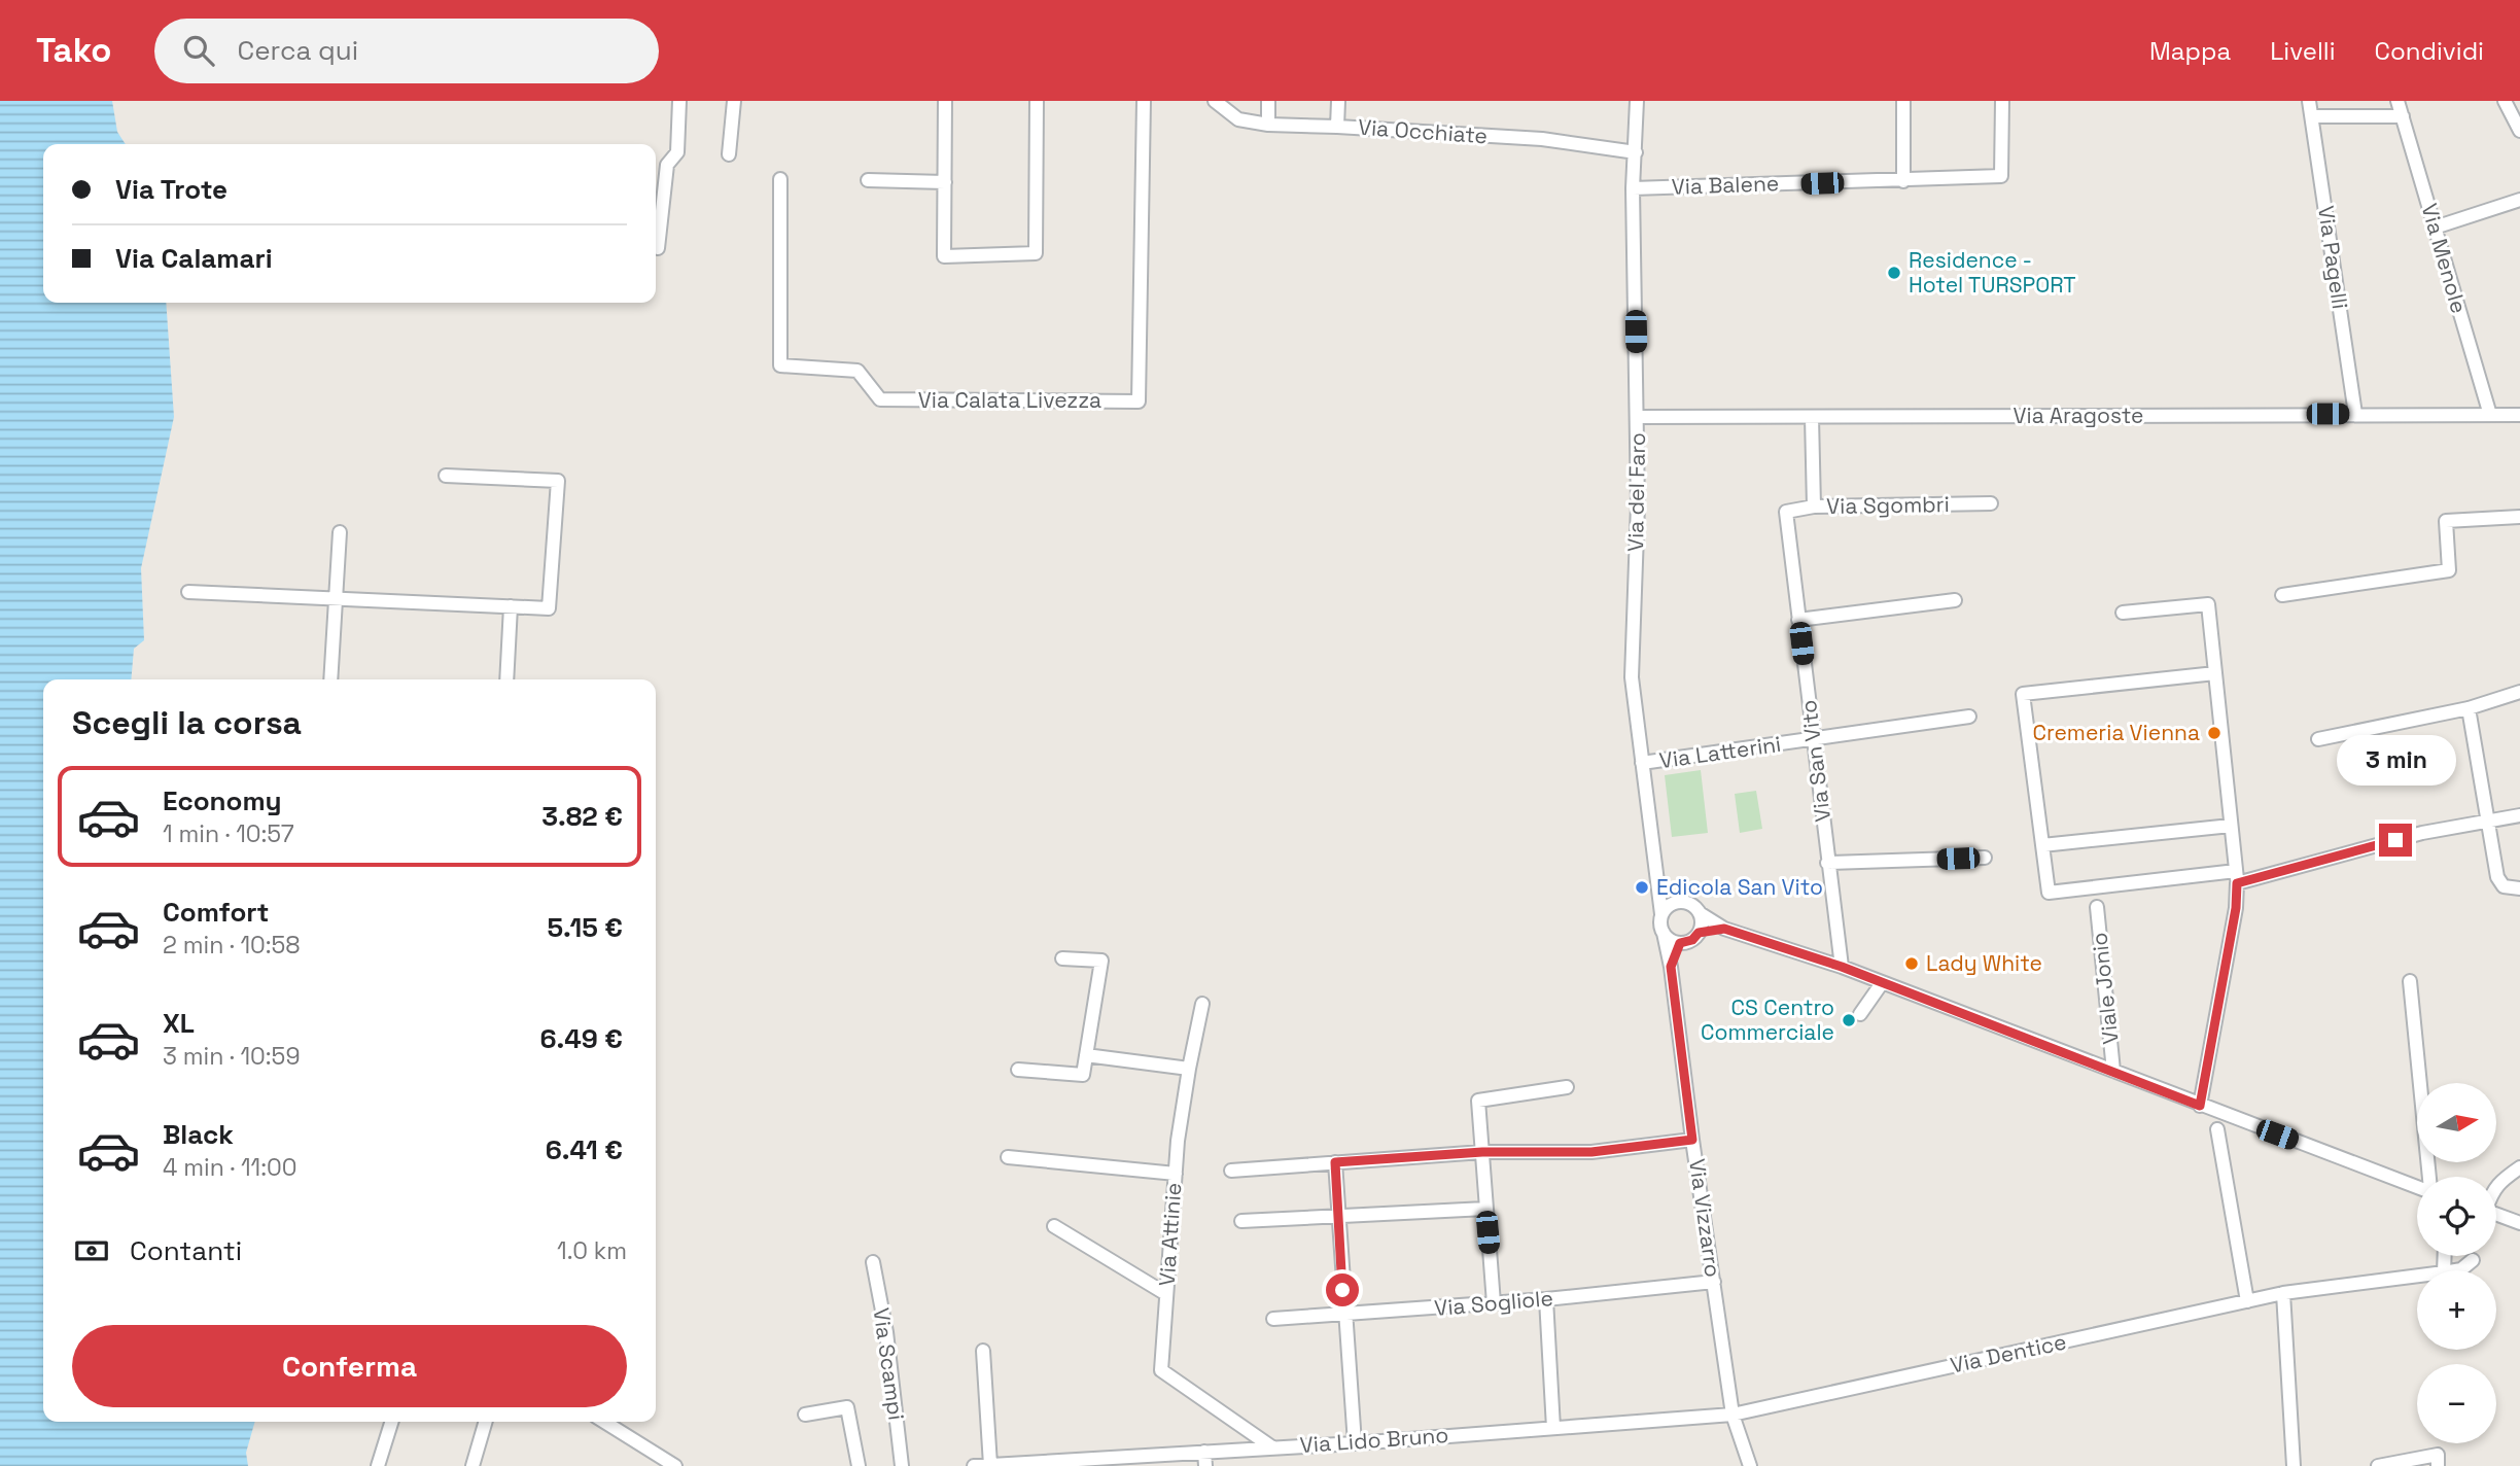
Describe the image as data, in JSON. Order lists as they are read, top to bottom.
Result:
{
  "streets": {
    "street": [
      "Via Occhiate",
      "Via Balene",
      "Via Pagelli",
      "Via Menole",
      "Via Calata Livezza",
      "Via Aragoste",
      "Via del Faro",
      "Via Sgombri",
      "Via Latterini",
      "Via San Vito",
      "Viale Jonio",
      "Via Vizzarro",
      "Via Attinie",
      "Via Sogliole",
      "Via Dentice",
      "Via Scampi",
      "Via Lido Bruno"
    ]
  },
  "crossings": [
    ["Via Occhiate", "Via del Faro"],
    ["Via Balene", "Via del Faro"],
    ["Via Pagelli", "Via Aragoste"],
    ["Via Menole", "Via Aragoste"],
    ["Via Aragoste", "Via del Faro"],
    ["Via del Faro", "Via Latterini"],
    ["Via del Faro", "Viale Jonio"],
    ["Via del Faro", "Via Vizzarro"],
    ["Via Sgombri", "Via San Vito"],
    ["Via Latterini", "Via San Vito"],
    ["Via San Vito", "Viale Jonio"],
    ["Viale Jonio", "Via Vizzarro"],
    ["Via Vizzarro", "Via Sogliole"],
    ["Via Vizzarro", "Via Dentice"],
    ["Via Vizzarro", "Via Lido Bruno"],
    ["Via Attinie", "Via Lido Bruno"],
    ["Via Dentice", "Via Lido Bruno"]
  ],
  "places": [
    "Residence - Hotel TURSPORT",
    "Cremeria Vienna",
    "Edicola San Vito",
    "Lady White",
    "CS Centro Commerciale"
  ],
  "north": "right",
  "page": {
    "header": "Tako",
    "search": "Cerca qui",
    "nav": ["Mappa", "Livelli", "Condividi"],
    "banner": ["Via Trote", "Via Calamari"],
    "heading": "Scegli la corsa",
    "bubble": "3 min",
    "list": [
      {
        "name": "Economy",
        "note": "1 min · 10:57",
        "value": "3.82 €"
      },
      {
        "name": "Comfort",
        "note": "2 min · 10:58",
        "value": "5.15 €"
      },
      {
        "name": "XL",
        "note": "3 min · 10:59",
        "value": "6.49 €"
      },
      {
        "name": "Black",
        "note": "4 min · 11:00",
        "value": "6.41 €"
      }
    ],
    "map_buttons": ["+", "−"],
    "pay": ["Contanti", "1.0 km"],
    "buttons": "Conferma"
  }
}
